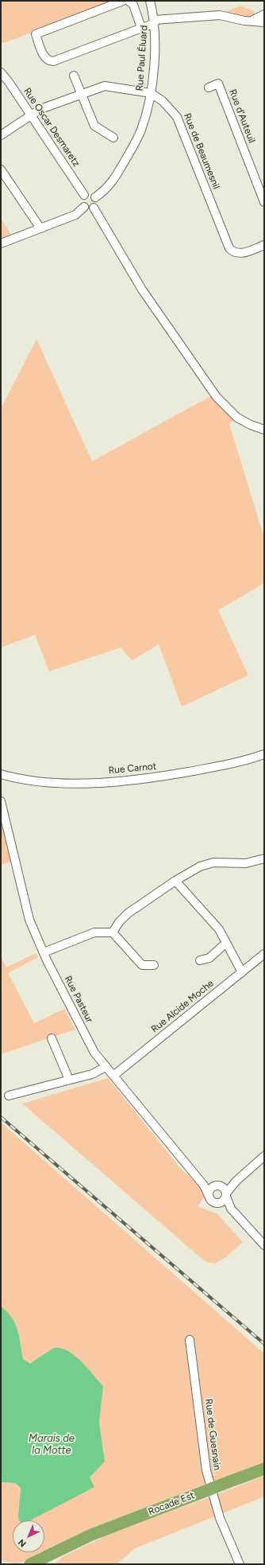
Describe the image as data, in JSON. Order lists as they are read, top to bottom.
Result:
{
  "streets": {
    "highway": ["Rocade Est"],
    "street": [
      "Rue Paul Éluard",
      "Rue d'Auteuil",
      "Rue Oscar Desmaretz",
      "Rue de Beaumesnil",
      "Rue Carnot",
      "Rue Pasteur",
      "Rue Alcide Moche",
      "Rue de Guesnain"
    ]
  },
  "crossings": [
    ["Rue Paul Éluard", "Rue Oscar Desmaretz"],
    ["Rue Paul Éluard", "Rue de Beaumesnil"],
    ["Rue Oscar Desmaretz", "Rue de Beaumesnil"],
    ["Rue Pasteur", "Rue Alcide Moche"]
  ],
  "water": ["Marais de la Motte"],
  "north": "bottom left"
}
